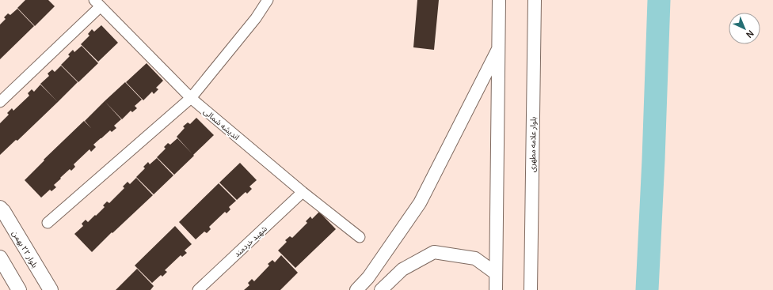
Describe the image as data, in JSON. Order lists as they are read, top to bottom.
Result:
{
  "streets": {
    "main road": ["بلوار ۲۲ بهمن"],
    "street": ["اندیشه شمالی", "بلوار علامه مطهری", "شهید خردمند"]
  },
  "crossings": [
    ["اندیشه شمالی", "شهید خردمند"]
  ],
  "north": "bottom right"
}
